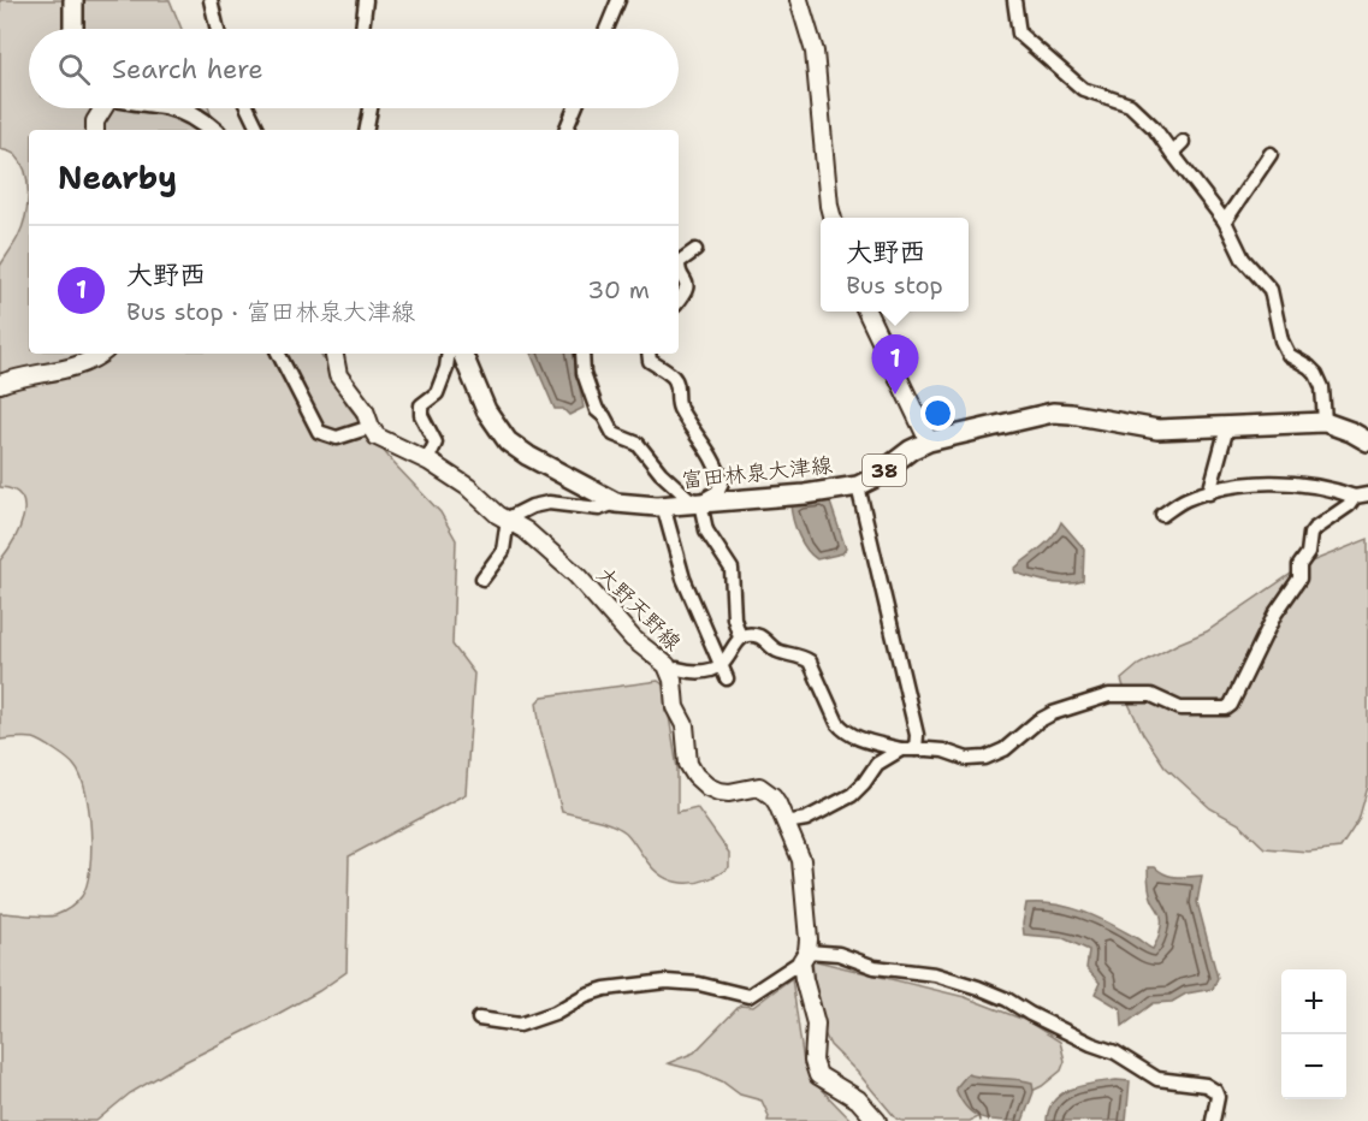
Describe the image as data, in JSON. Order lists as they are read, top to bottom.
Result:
{
  "streets": {
    "main road": ["38", "富田林泉大津線", "大野天野線"]
  },
  "page": {
    "search": "Search here",
    "heading": "Nearby",
    "popup": ["大野西", "Bus stop"],
    "list": [
      {
        "mark": "1",
        "name": "大野西",
        "note": "Bus stop · 富田林泉大津線",
        "value": "30 m"
      }
    ],
    "pins": "1",
    "map_buttons": ["+", "−"]
  }
}
